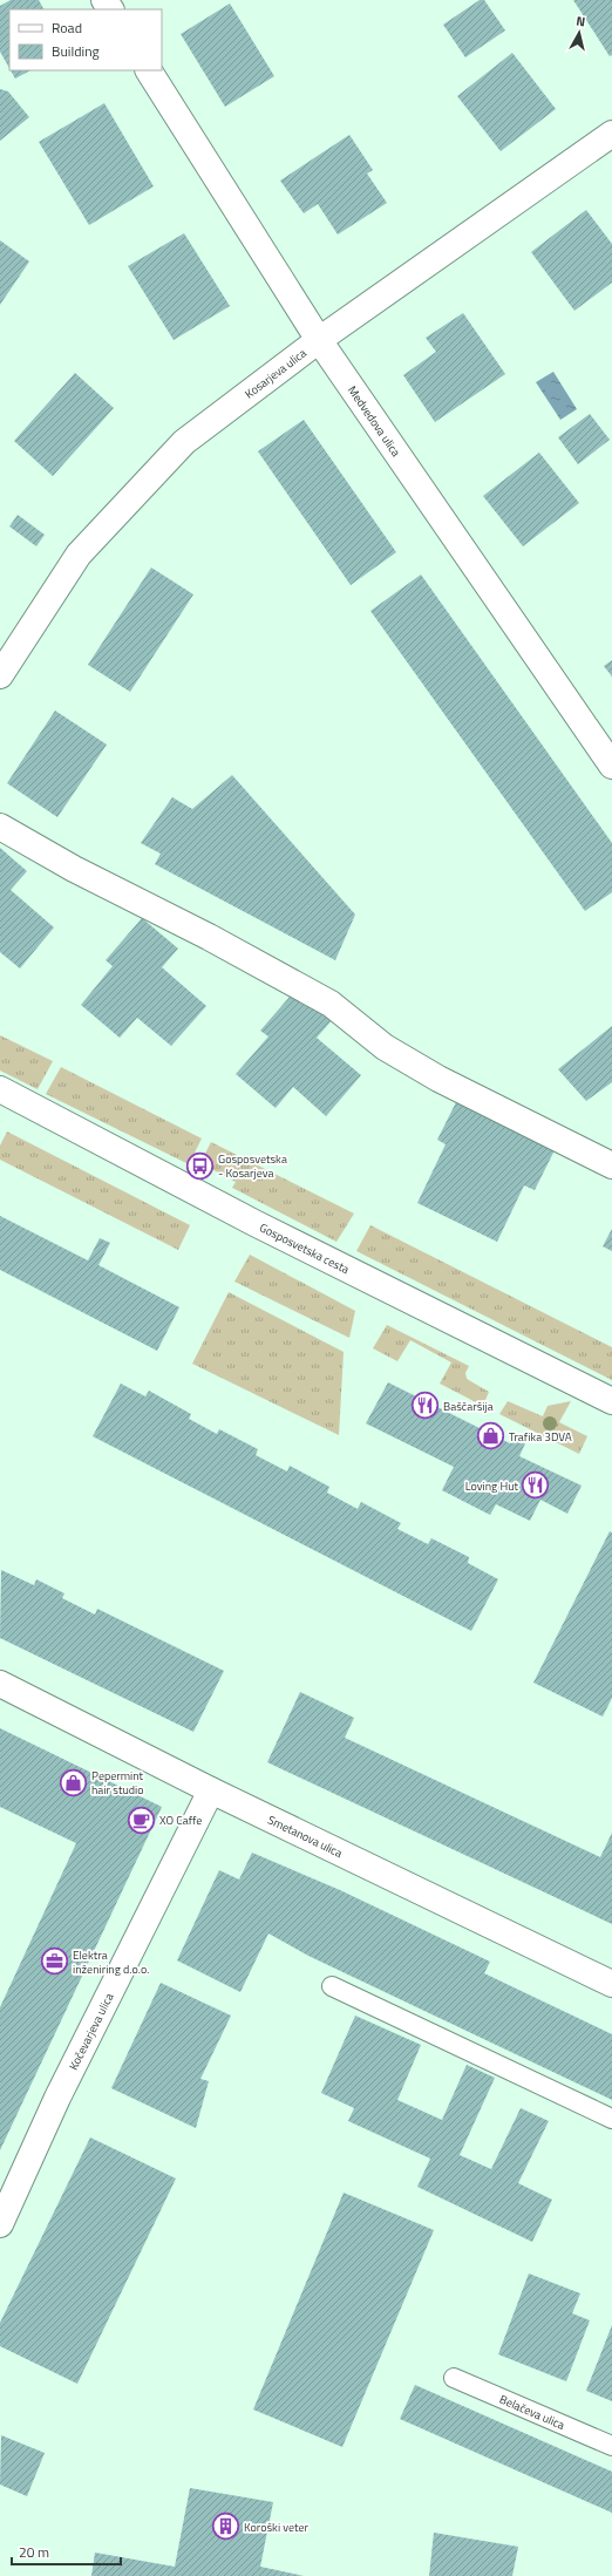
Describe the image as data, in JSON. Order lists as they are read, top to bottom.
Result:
{
  "streets": {
    "street": [
      "Kosarjeva ulica",
      "Medvedova ulica",
      "Gosposvetska cesta",
      "Smetanova ulica",
      "Kočevarjeva ulica"
    ],
    "lane": ["Belačeva ulica"]
  },
  "crossings": [
    ["Kosarjeva ulica", "Medvedova ulica"],
    ["Smetanova ulica", "Kočevarjeva ulica"]
  ],
  "places": {
    "bus stop": ["Gosposvetska - Kosarjeva"],
    "restaurant": ["Baščaršija", "Loving Hut"],
    "shop": ["Trafika 3DVA", "Pepermint hair studio"],
    "cafe": ["XO Caffe"],
    "office": ["Elektra inženiring d.o.o."],
    "building": ["Koroški veter"]
  },
  "legend": ["Road", "Building"],
  "scale_bar": "20 m",
  "north": "top"
}
